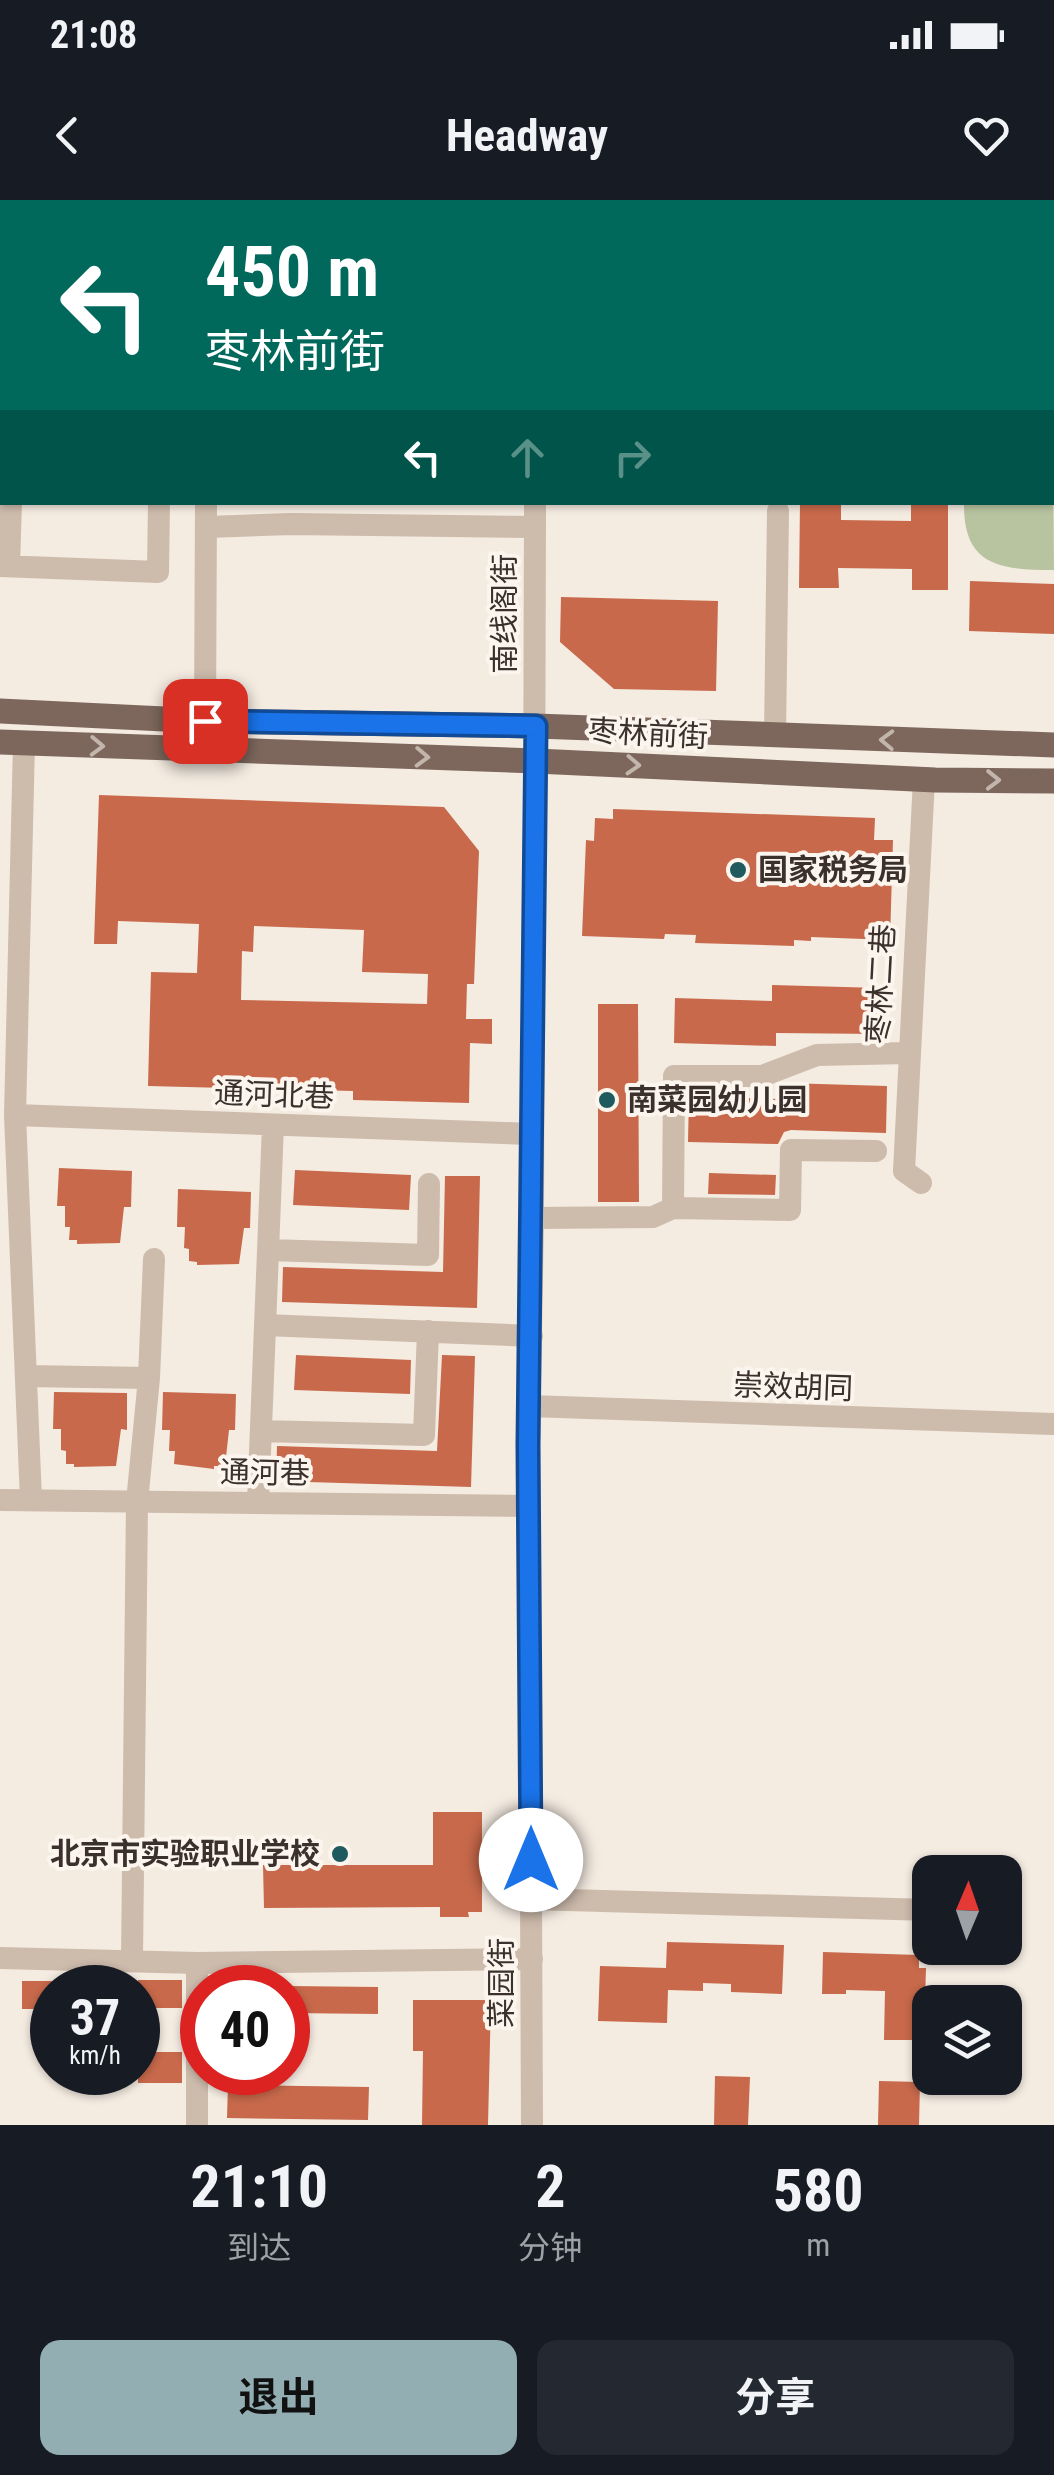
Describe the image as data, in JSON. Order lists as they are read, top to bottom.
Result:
{
  "streets": {
    "main road": ["枣林前街"],
    "street": [
      "南线阁街",
      "枣林二巷",
      "通河北巷",
      "崇效胡同",
      "通河巷",
      "菜园街"
    ]
  },
  "crossings": [
    ["南线阁街", "枣林前街"],
    ["南线阁街", "菜园街"],
    ["枣林前街", "枣林二巷"],
    ["枣林前街", "菜园街"],
    ["通河北巷", "菜园街"],
    ["崇效胡同", "菜园街"],
    ["通河巷", "菜园街"]
  ],
  "places": ["国家税务局", "南菜园幼儿园", "北京市实验职业学校"],
  "north": "top",
  "page": {
    "status": "21:08",
    "header": "Headway",
    "turn": ["450 m", "枣林前街"],
    "speed": "37 km/h",
    "limit": "40",
    "eta": [
      "21:10",
      "到达",
      "2",
      "分钟",
      "580",
      "m"
    ],
    "buttons": ["退出", "分享"]
  }
}
